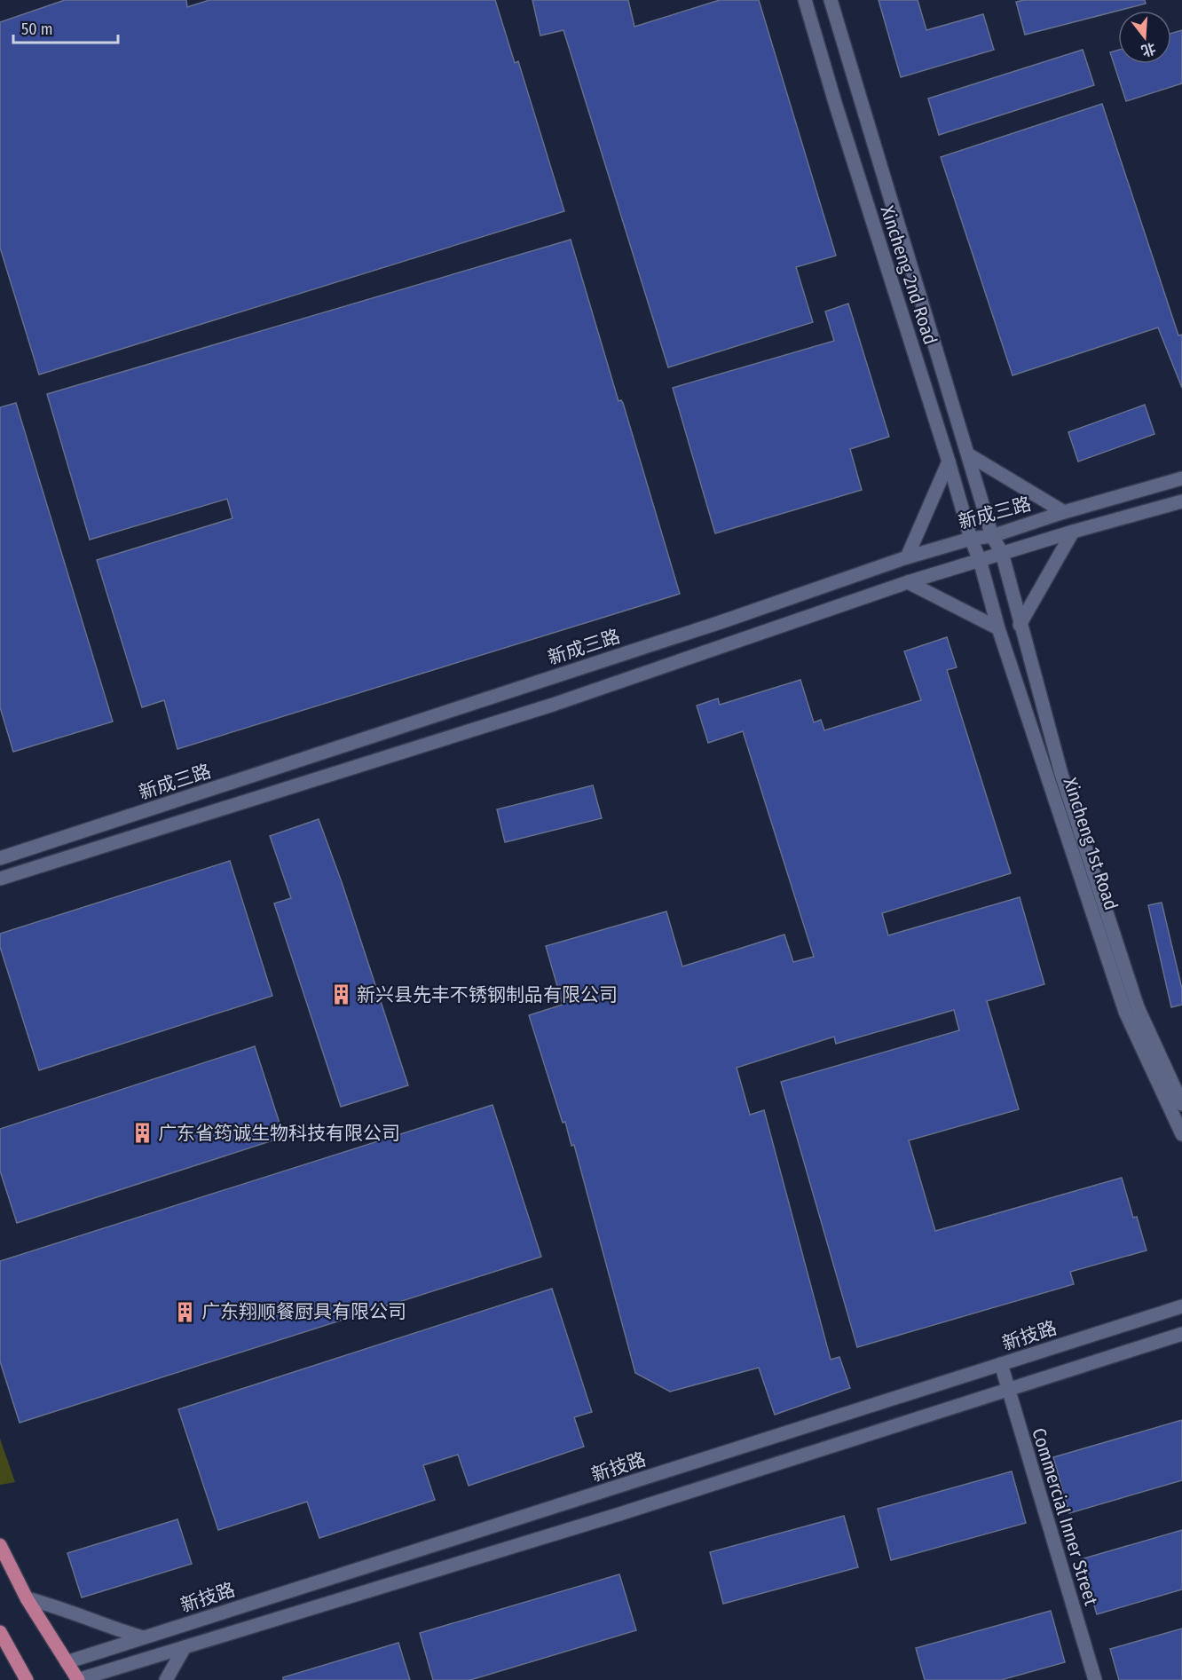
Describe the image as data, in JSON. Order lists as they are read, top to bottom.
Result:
{
  "streets": {
    "street": [
      "Xincheng 2nd Road",
      "新成三路",
      "Xincheng 1st Road",
      "新技路",
      "Commercial Inner Street"
    ]
  },
  "crossings": [
    ["Xincheng 2nd Road", "新成三路"],
    ["Xincheng 2nd Road", "Xincheng 1st Road"],
    ["新成三路", "Xincheng 1st Road"],
    ["新技路", "Commercial Inner Street"]
  ],
  "places": {
    "building": ["新兴县先丰不锈钢制品有限公司", "广东省筠诚生物科技有限公司", "广东翔顺餐厨具有限公司"]
  },
  "scale_bar": "50 m",
  "north": "bottom"
}
